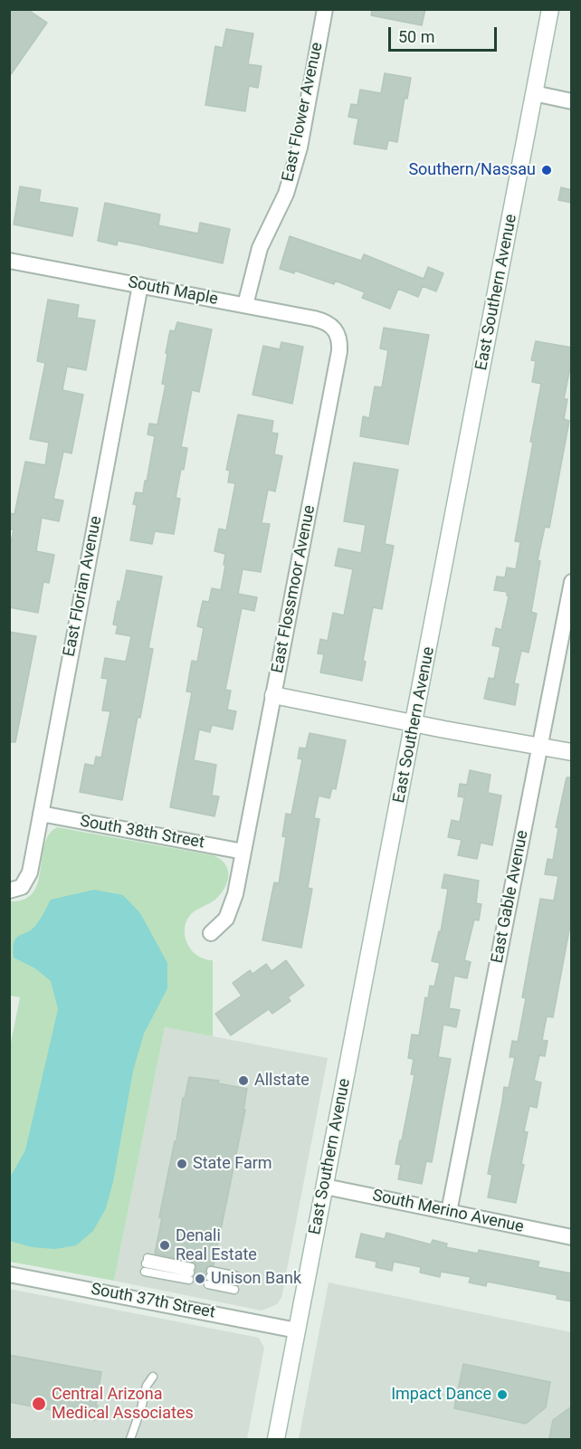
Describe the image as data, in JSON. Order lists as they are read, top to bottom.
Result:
{
  "streets": {
    "main road": ["East Southern Avenue"],
    "street": [
      "East Flower Avenue",
      "South Maple",
      "East Florian Avenue",
      "East Flossmoor Avenue",
      "South 38th Street",
      "East Gable Avenue",
      "South Merino Avenue",
      "South 37th Street"
    ]
  },
  "crossings": [
    ["East Flower Avenue", "South Maple"],
    ["South Maple", "East Florian Avenue"],
    ["South Maple", "East Flossmoor Avenue"],
    ["East Southern Avenue", "South Merino Avenue"],
    ["East Southern Avenue", "South 37th Street"],
    ["East Florian Avenue", "South 38th Street"],
    ["East Flossmoor Avenue", "South 38th Street"],
    ["East Gable Avenue", "South Merino Avenue"]
  ],
  "places": [
    "Southern/Nassau",
    "Allstate",
    "State Farm",
    "Denali Real Estate",
    "Unison Bank",
    "Impact Dance",
    "Central Arizona Medical Associates"
  ],
  "scale_bar": "50 m"
}
